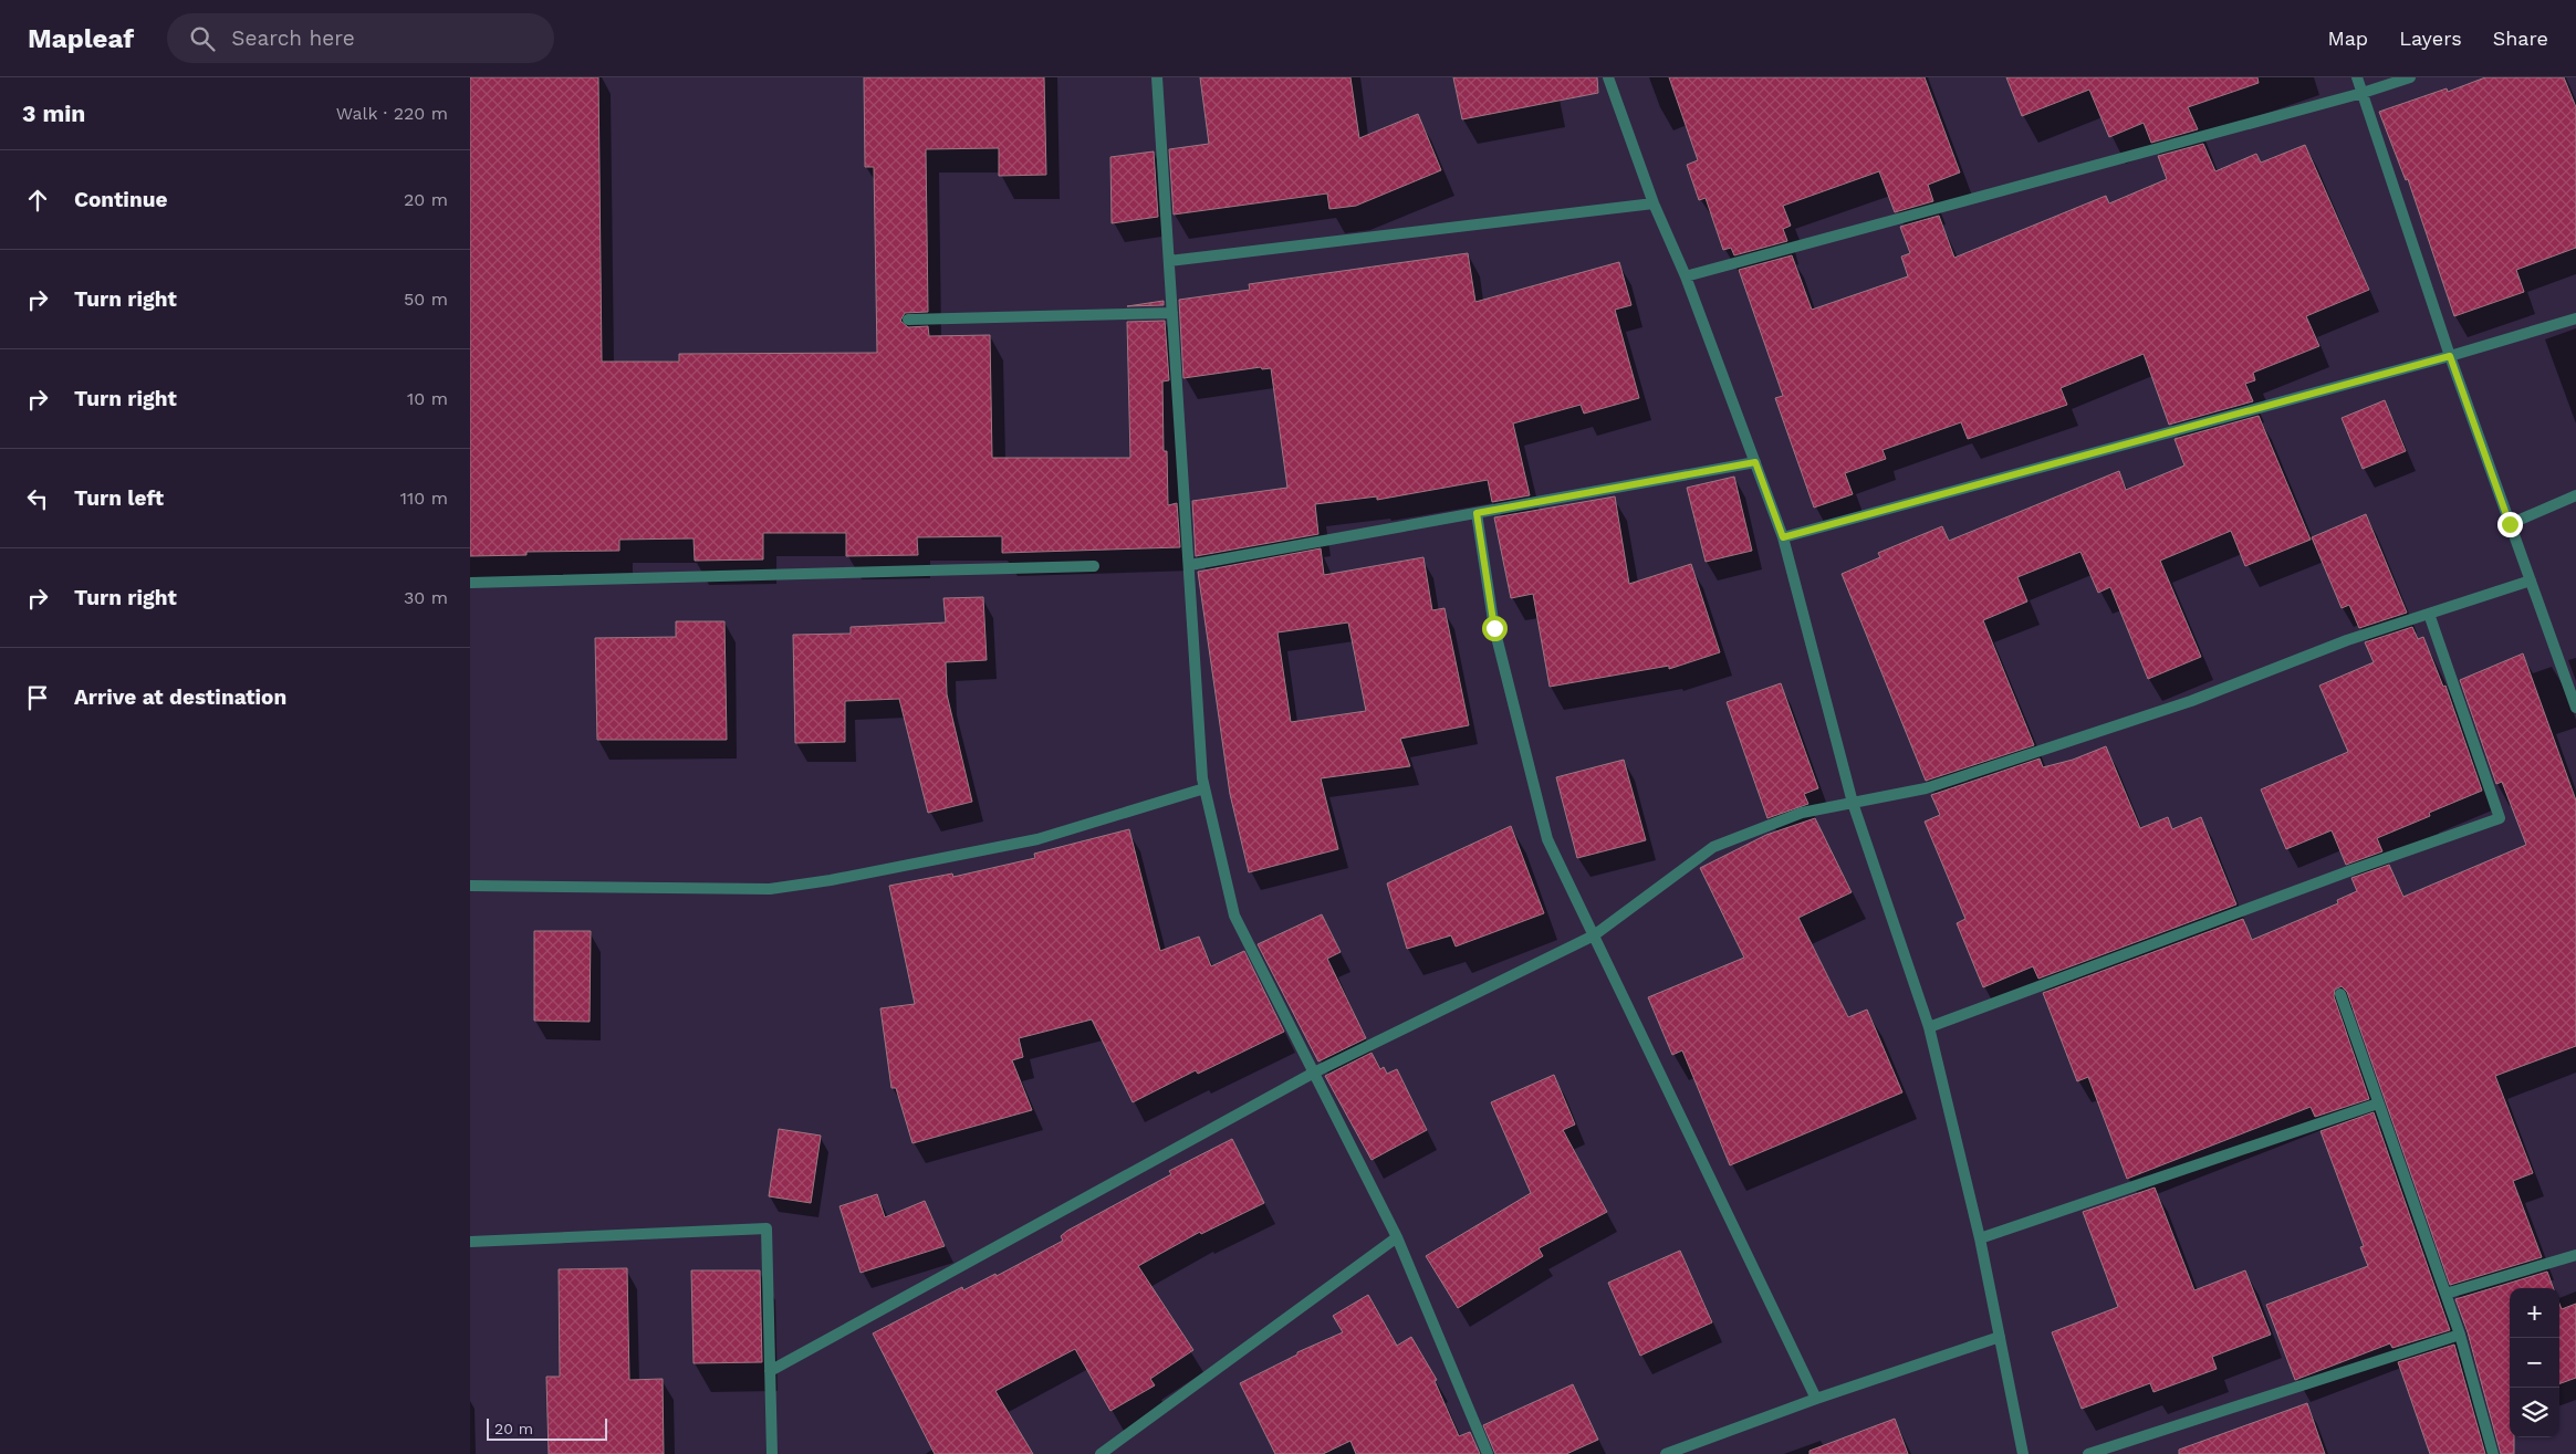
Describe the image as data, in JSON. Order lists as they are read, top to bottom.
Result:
{
  "scale_bar": "20 m",
  "page": {
    "header": "Mapleaf",
    "search": "Search here",
    "nav": ["Map", "Layers", "Share"],
    "heading": ["3 min", "Walk · 220 m"],
    "list": [
      ["Continue", "20 m"],
      ["Turn right", "50 m"],
      ["Turn right", "10 m"],
      ["Turn left", "110 m"],
      ["Turn right", "30 m"],
      "Arrive at destination"
    ],
    "map_buttons": ["+", "−"],
    "scale": "20 m"
  }
}
